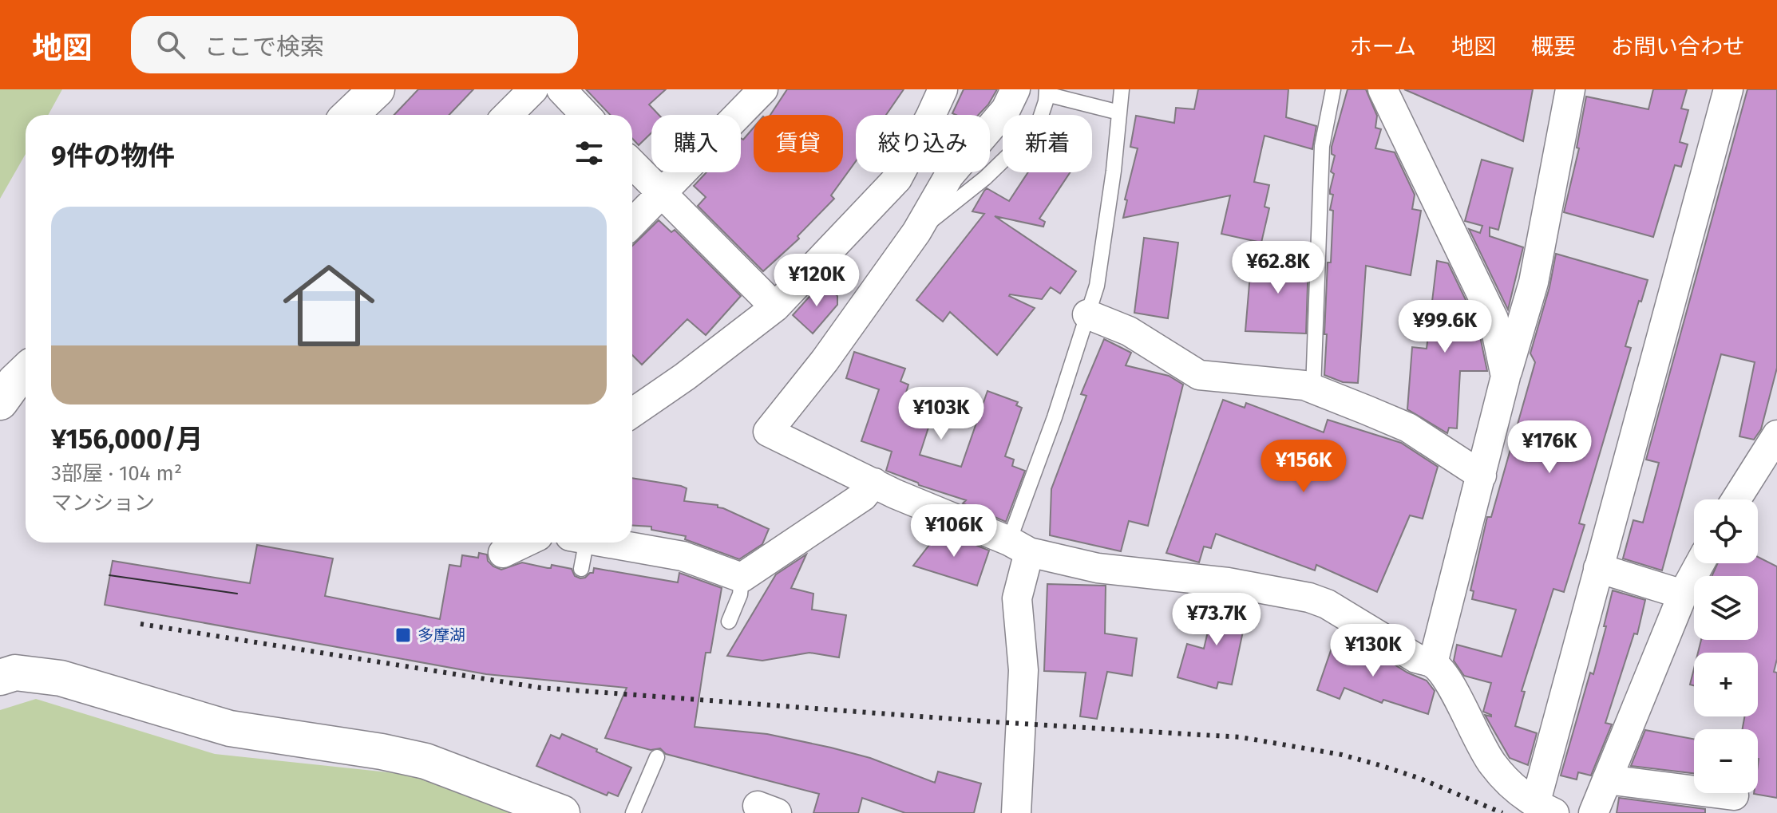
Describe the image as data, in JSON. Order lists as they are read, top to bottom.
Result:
{
  "places": {
    "transit": ["多摩湖"]
  },
  "page": {
    "header": "地図",
    "search": "ここで検索",
    "nav": [
      "ホーム",
      "地図",
      "概要",
      "お問い合わせ"
    ],
    "chip": [
      "購入",
      "賃貸",
      "絞り込み",
      "新着"
    ],
    "heading": "9件の物件",
    "list": [
      {
        "name": "¥156,000/月",
        "note": "3部屋 · 104 m² · マンション"
      }
    ],
    "price": [
      "¥62.8K",
      "¥120K",
      "¥99.6K",
      "¥103K",
      "¥176K",
      "¥156K",
      "¥106K",
      "¥73.7K",
      "¥130K"
    ],
    "map_buttons": ["+", "−"]
  }
}
